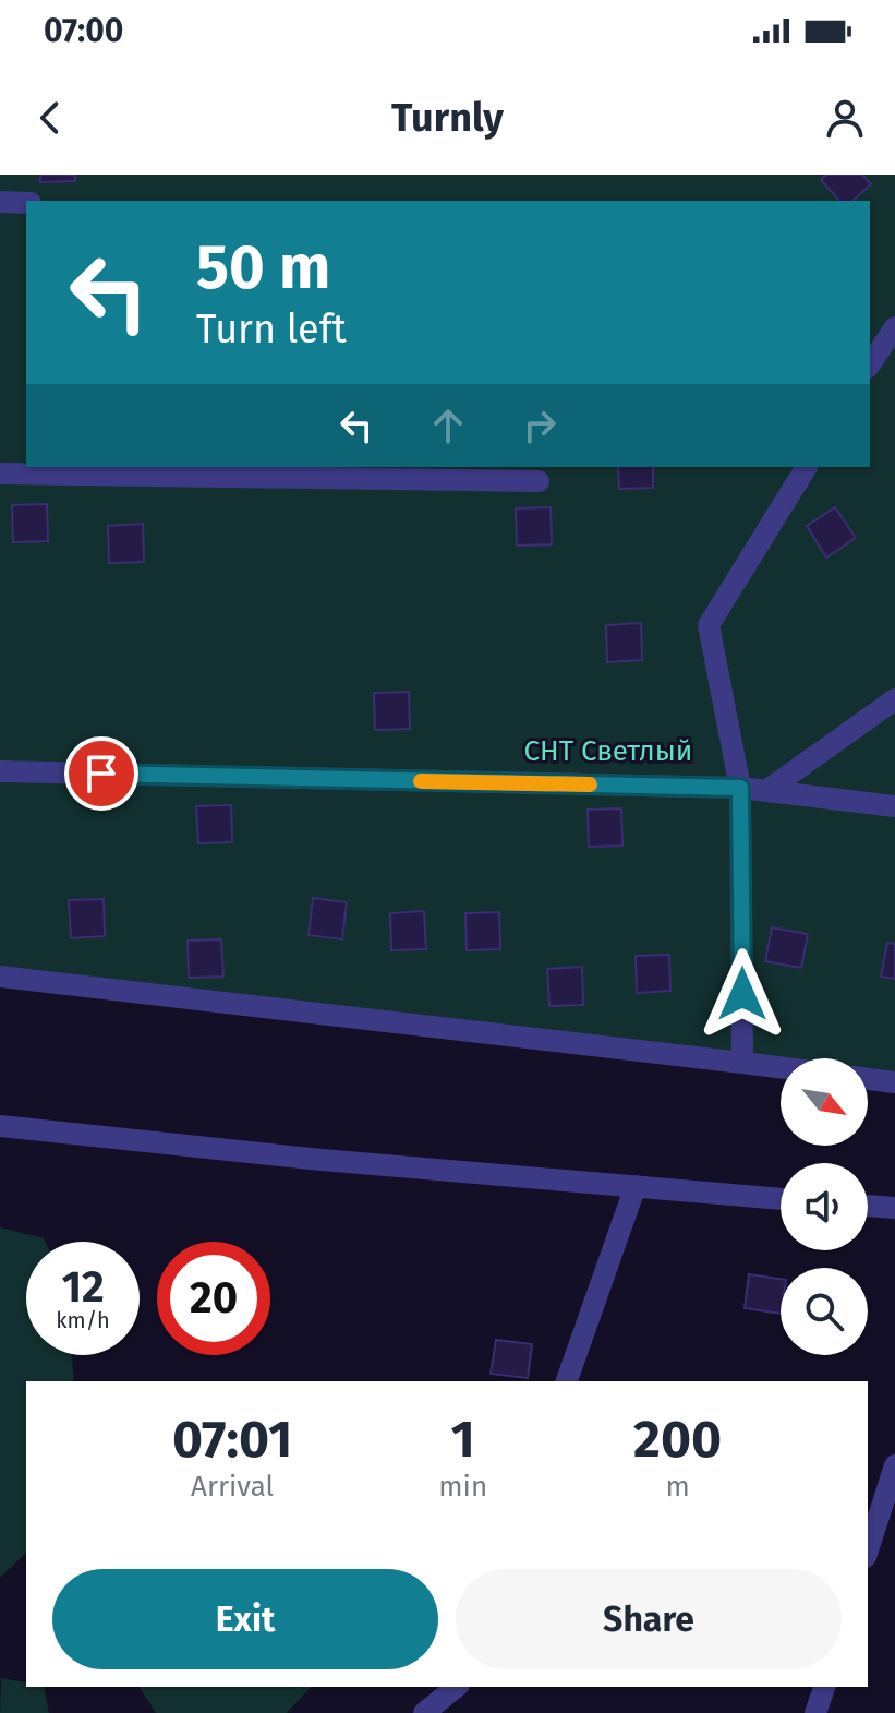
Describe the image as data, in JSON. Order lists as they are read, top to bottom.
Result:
{
  "parks": ["СНТ Светлый"],
  "north": "bottom right",
  "page": {
    "status": "07:00",
    "header": "Turnly",
    "turn": ["50 m", "Turn left"],
    "speed": "12 km/h",
    "limit": "20",
    "eta": [
      "07:01",
      "Arrival",
      "1",
      "min",
      "200",
      "m"
    ],
    "buttons": ["Exit", "Share"]
  }
}
